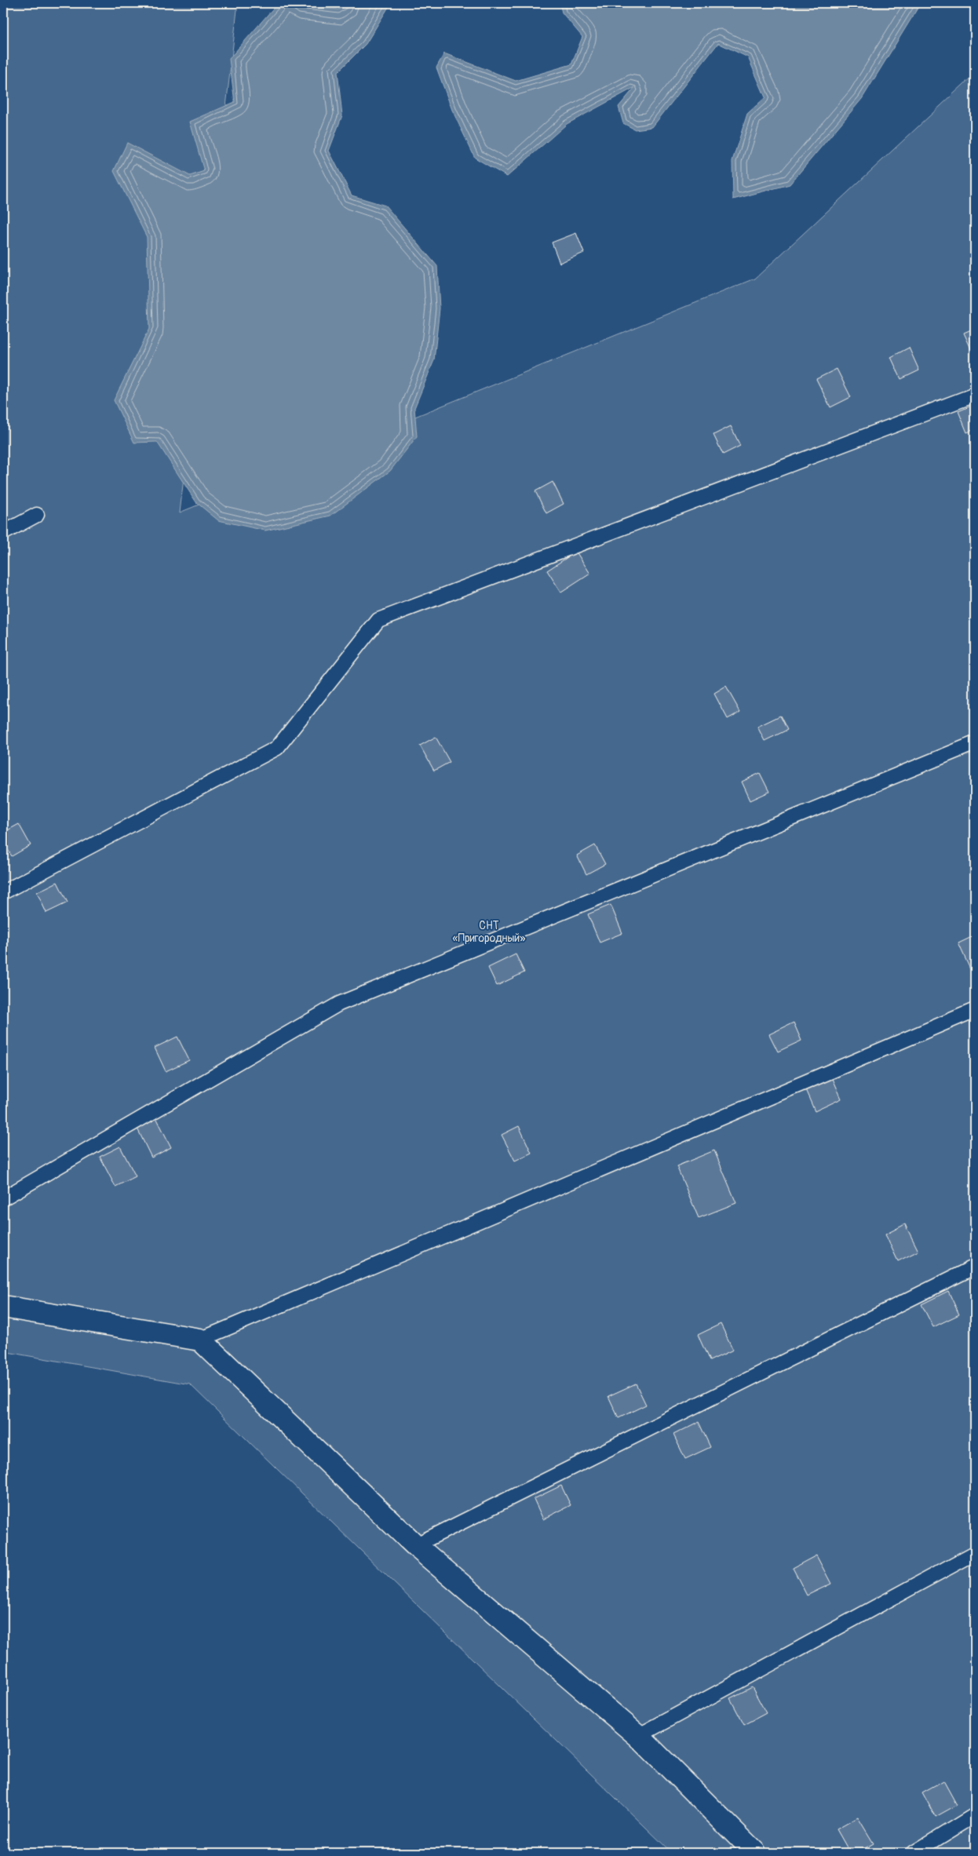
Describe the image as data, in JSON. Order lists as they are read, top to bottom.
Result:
{
  "parks": ["СНТ «Пригородный»"]
}
